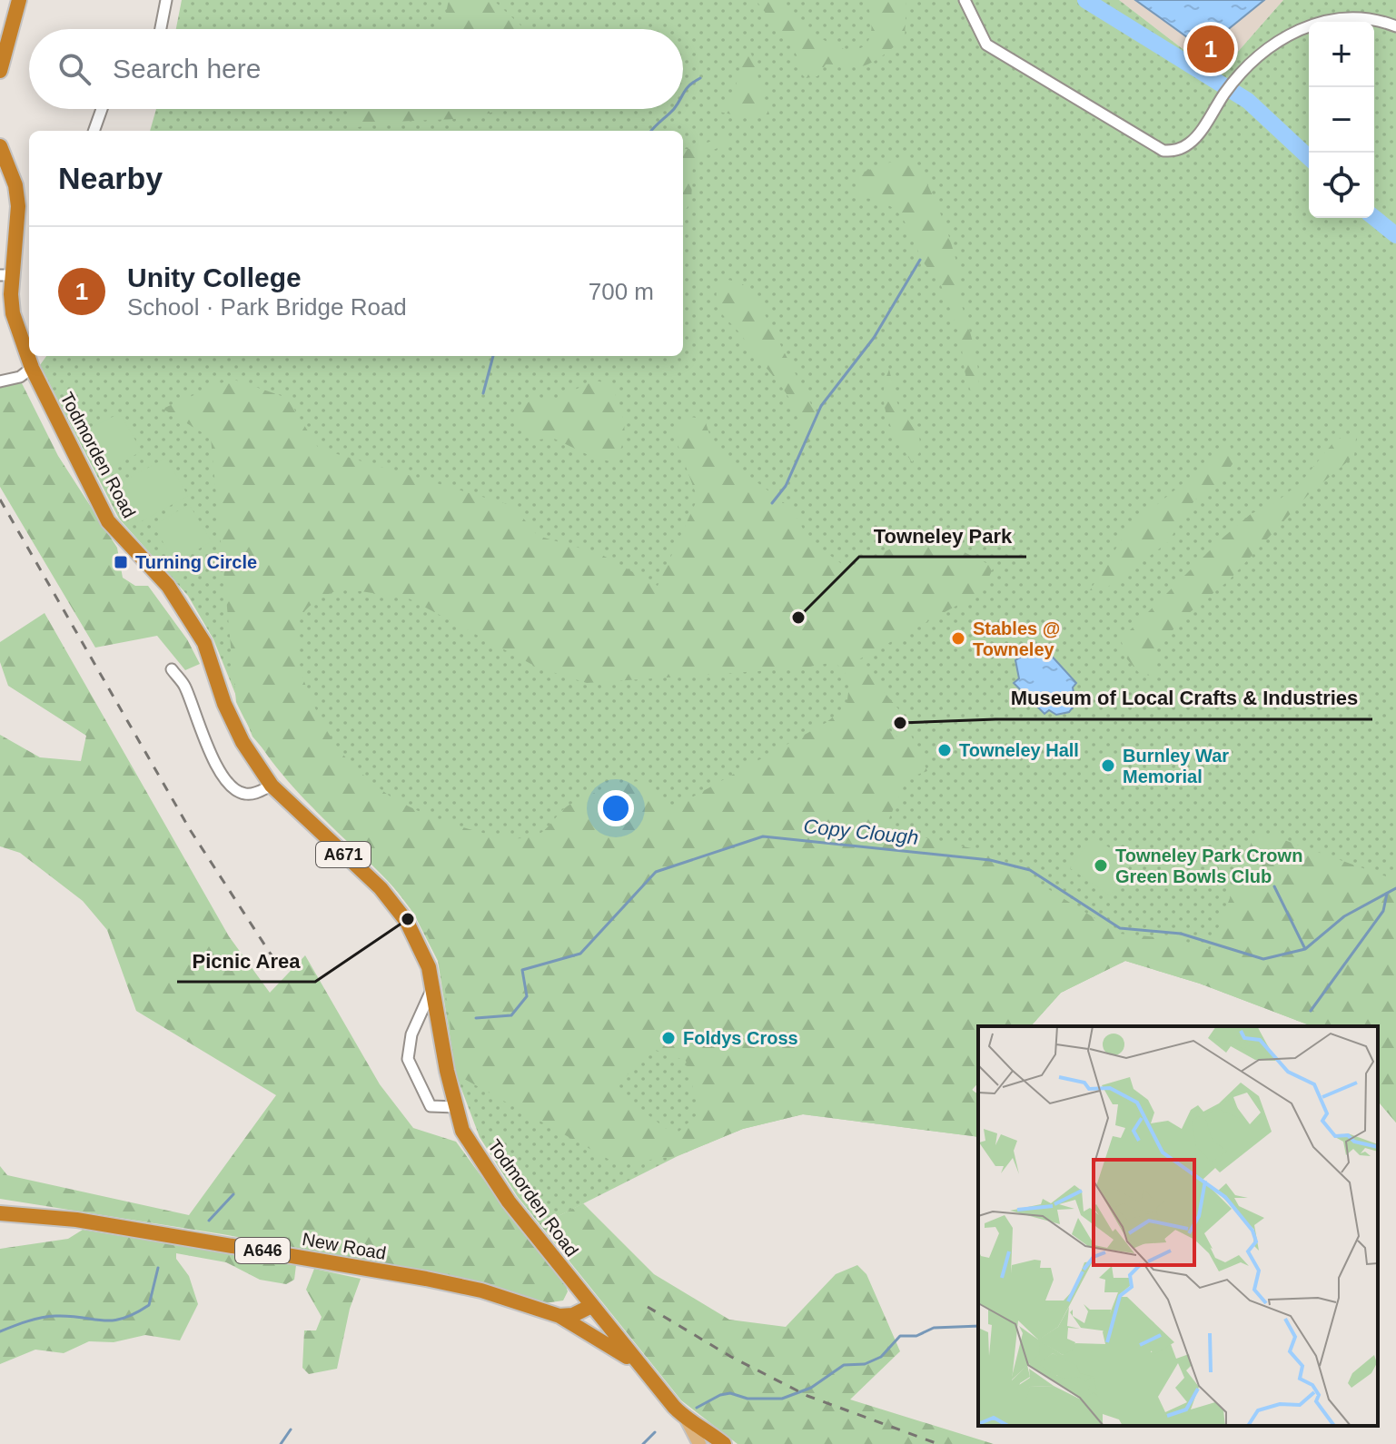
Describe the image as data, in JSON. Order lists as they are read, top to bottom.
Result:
{
  "streets": {
    "highway": [
      "Todmorden Road",
      "A671",
      "New Road",
      "A646"
    ]
  },
  "crossings": [
    ["Todmorden Road", "New Road"]
  ],
  "water": ["Copy Clough"],
  "places": {
    "transit": ["Turning Circle"],
    "other": [
      "Towneley Park",
      "Stables @ Towneley",
      "Museum of Local Crafts & Industries",
      "Towneley Hall",
      "Burnley War Memorial",
      "Towneley Park Crown Green Bowls Club",
      "Picnic Area",
      "Foldys Cross"
    ]
  },
  "page": {
    "map_buttons": ["+", "−"],
    "pins": "1",
    "search": "Search here",
    "heading": "Nearby",
    "list": [
      {
        "mark": "1",
        "name": "Unity College",
        "note": "School · Park Bridge Road",
        "value": "700 m"
      }
    ]
  }
}
